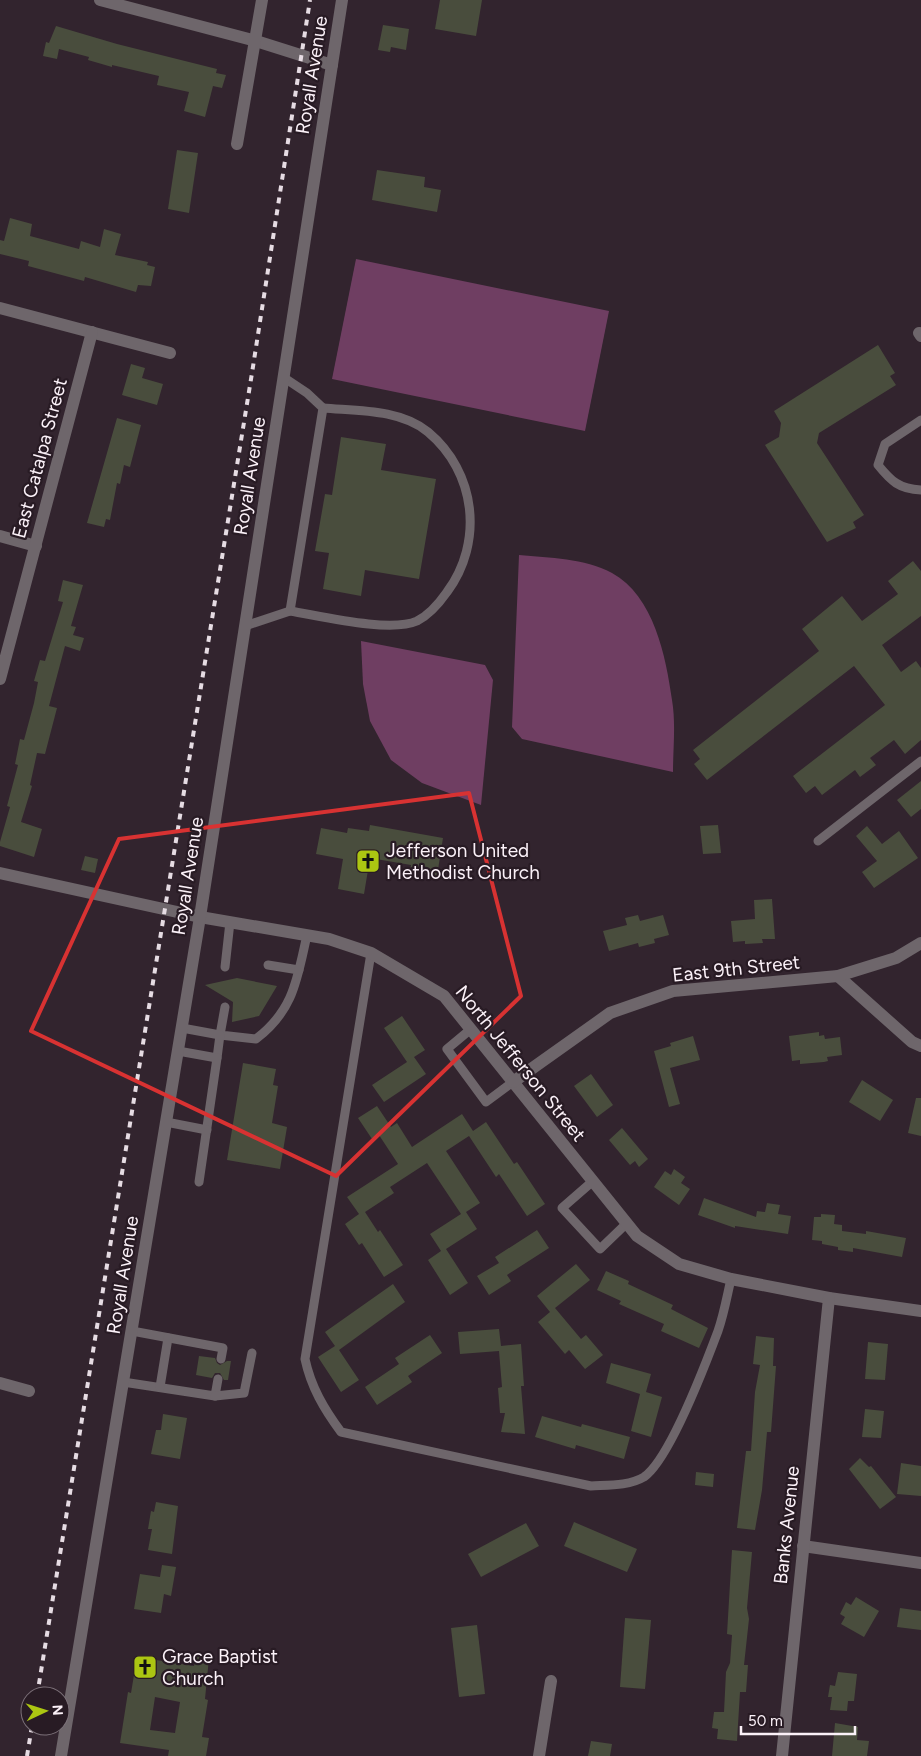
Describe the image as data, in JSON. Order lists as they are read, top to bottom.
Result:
{
  "streets": {
    "street": [
      "Royall Avenue",
      "East Catalpa Street",
      "East 9th Street",
      "North Jefferson Street",
      "Banks Avenue"
    ]
  },
  "crossings": [
    ["Royall Avenue", "North Jefferson Street"],
    ["East 9th Street", "North Jefferson Street"],
    ["North Jefferson Street", "Banks Avenue"]
  ],
  "places": {
    "church": ["Jefferson United Methodist Church", "Grace Baptist Church"]
  },
  "scale_bar": "50 m",
  "north": "right"
}
